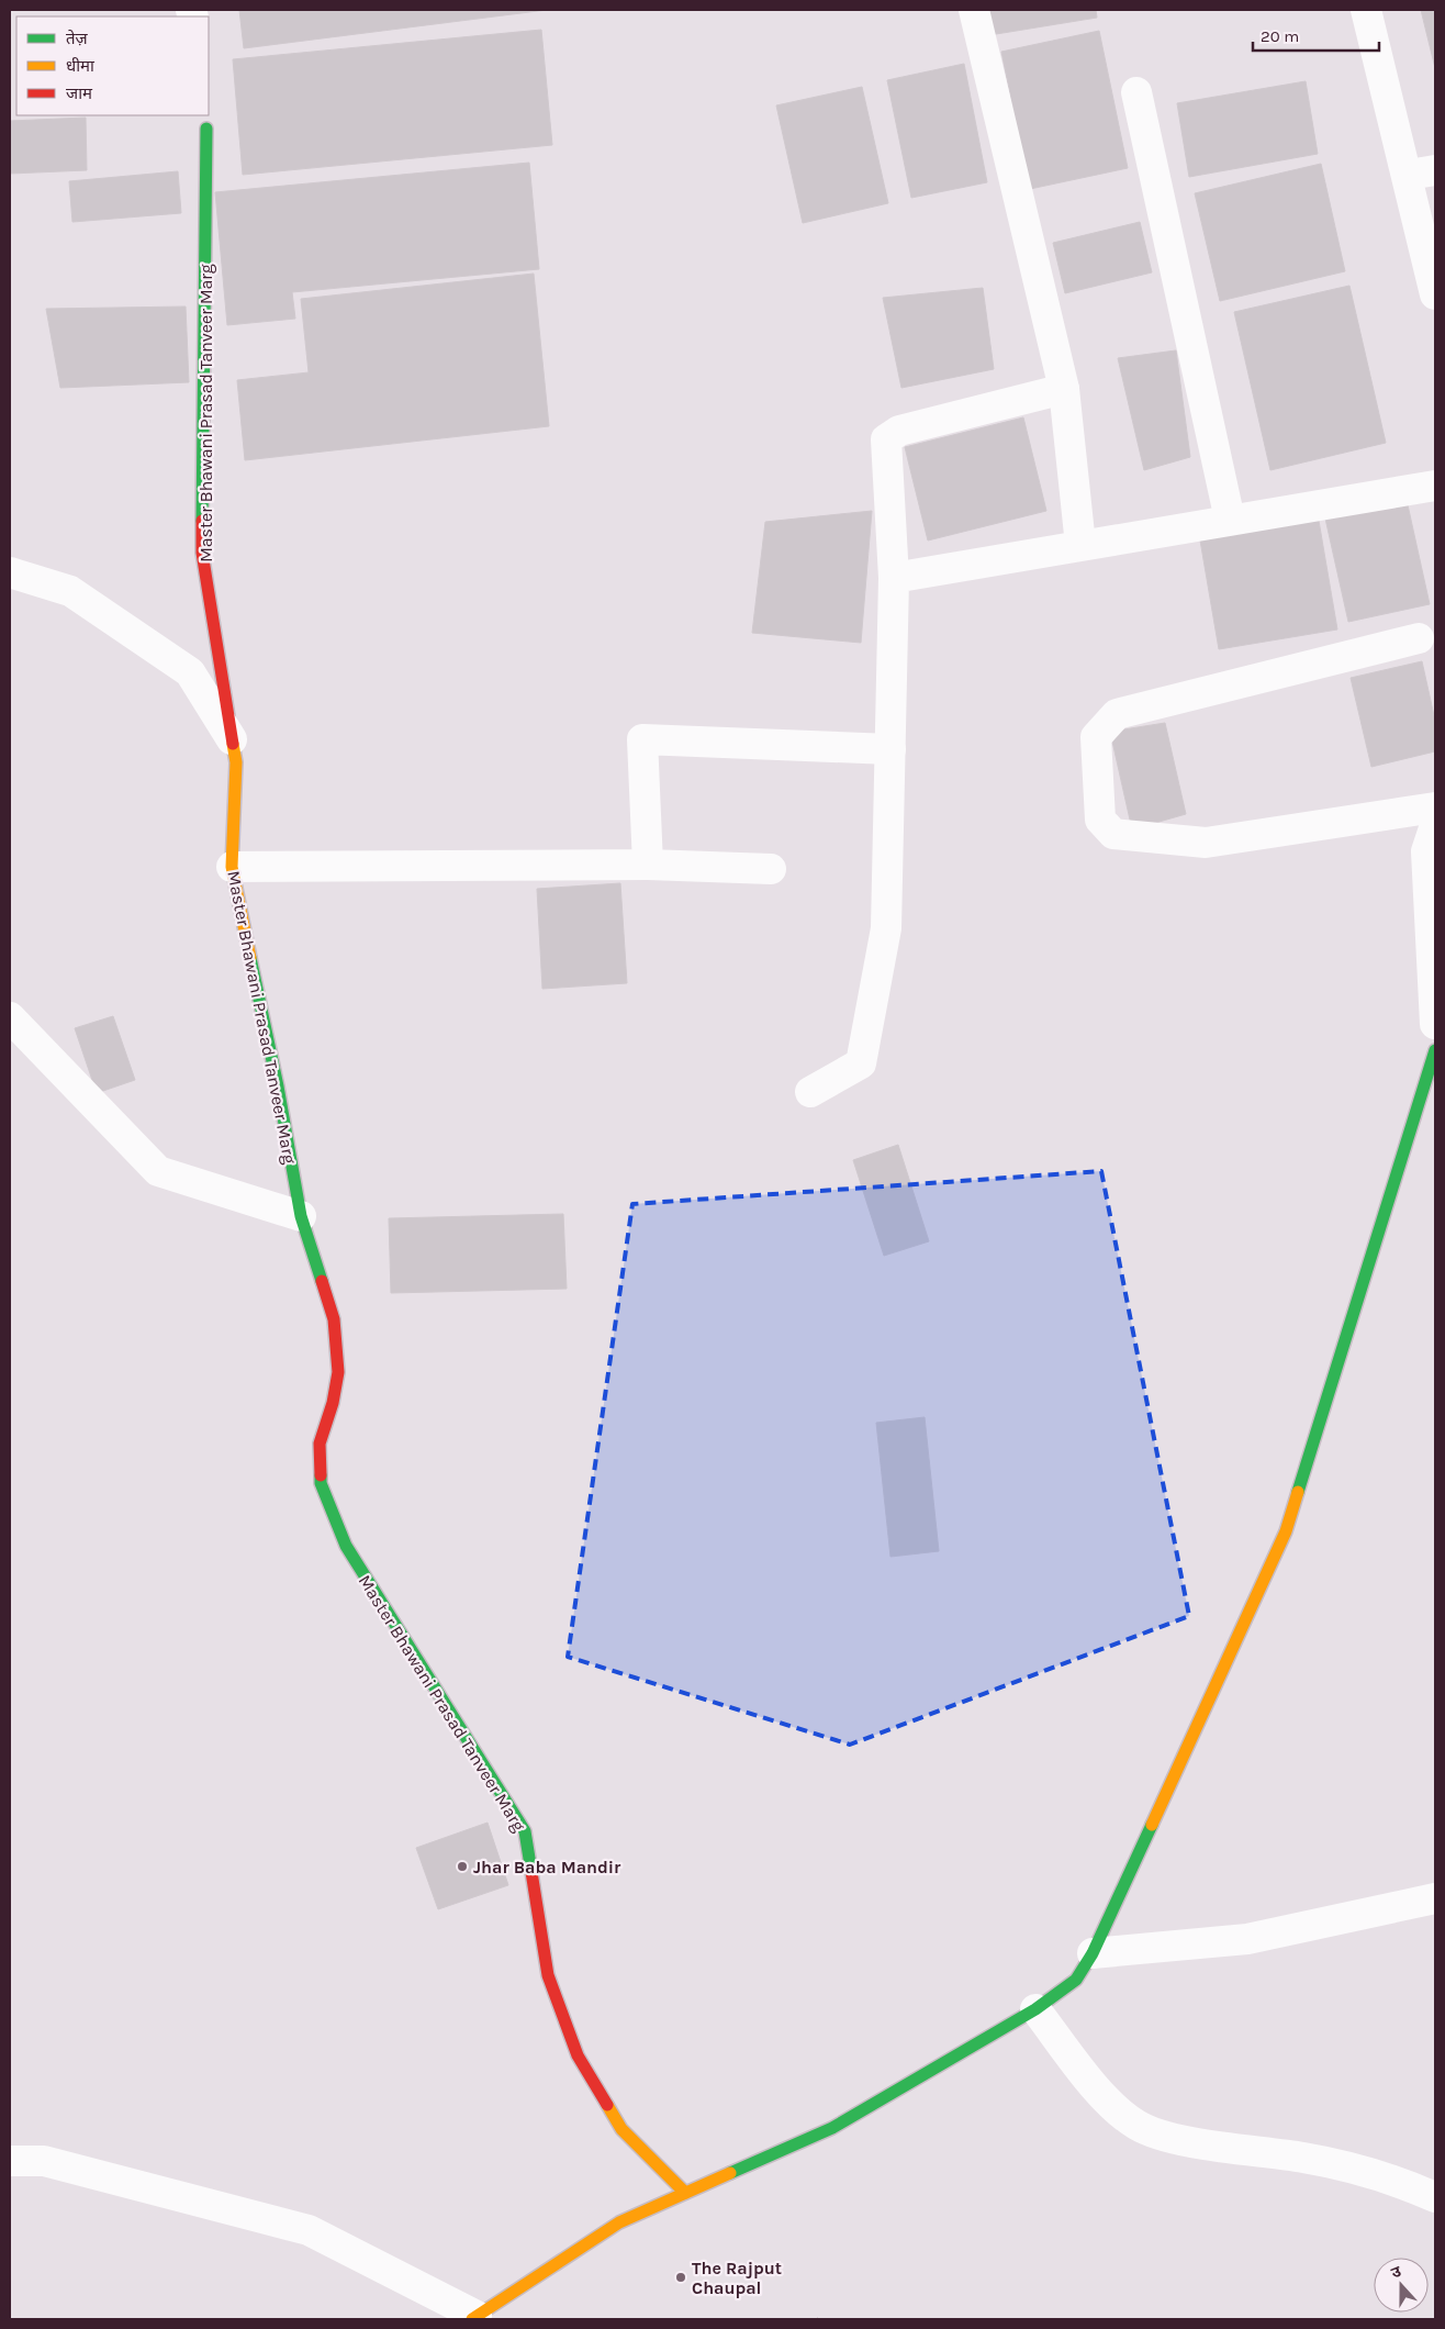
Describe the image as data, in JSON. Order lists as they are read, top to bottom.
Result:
{
  "streets": {
    "street": ["Master Bhawani Prasad Tanveer Marg"]
  },
  "places": ["Jhar Baba Mandir", "The Rajput Chaupal"],
  "legend": ["तेज़", "धीमा", "जाम"],
  "scale_bar": "20 m",
  "north": "top"
}
